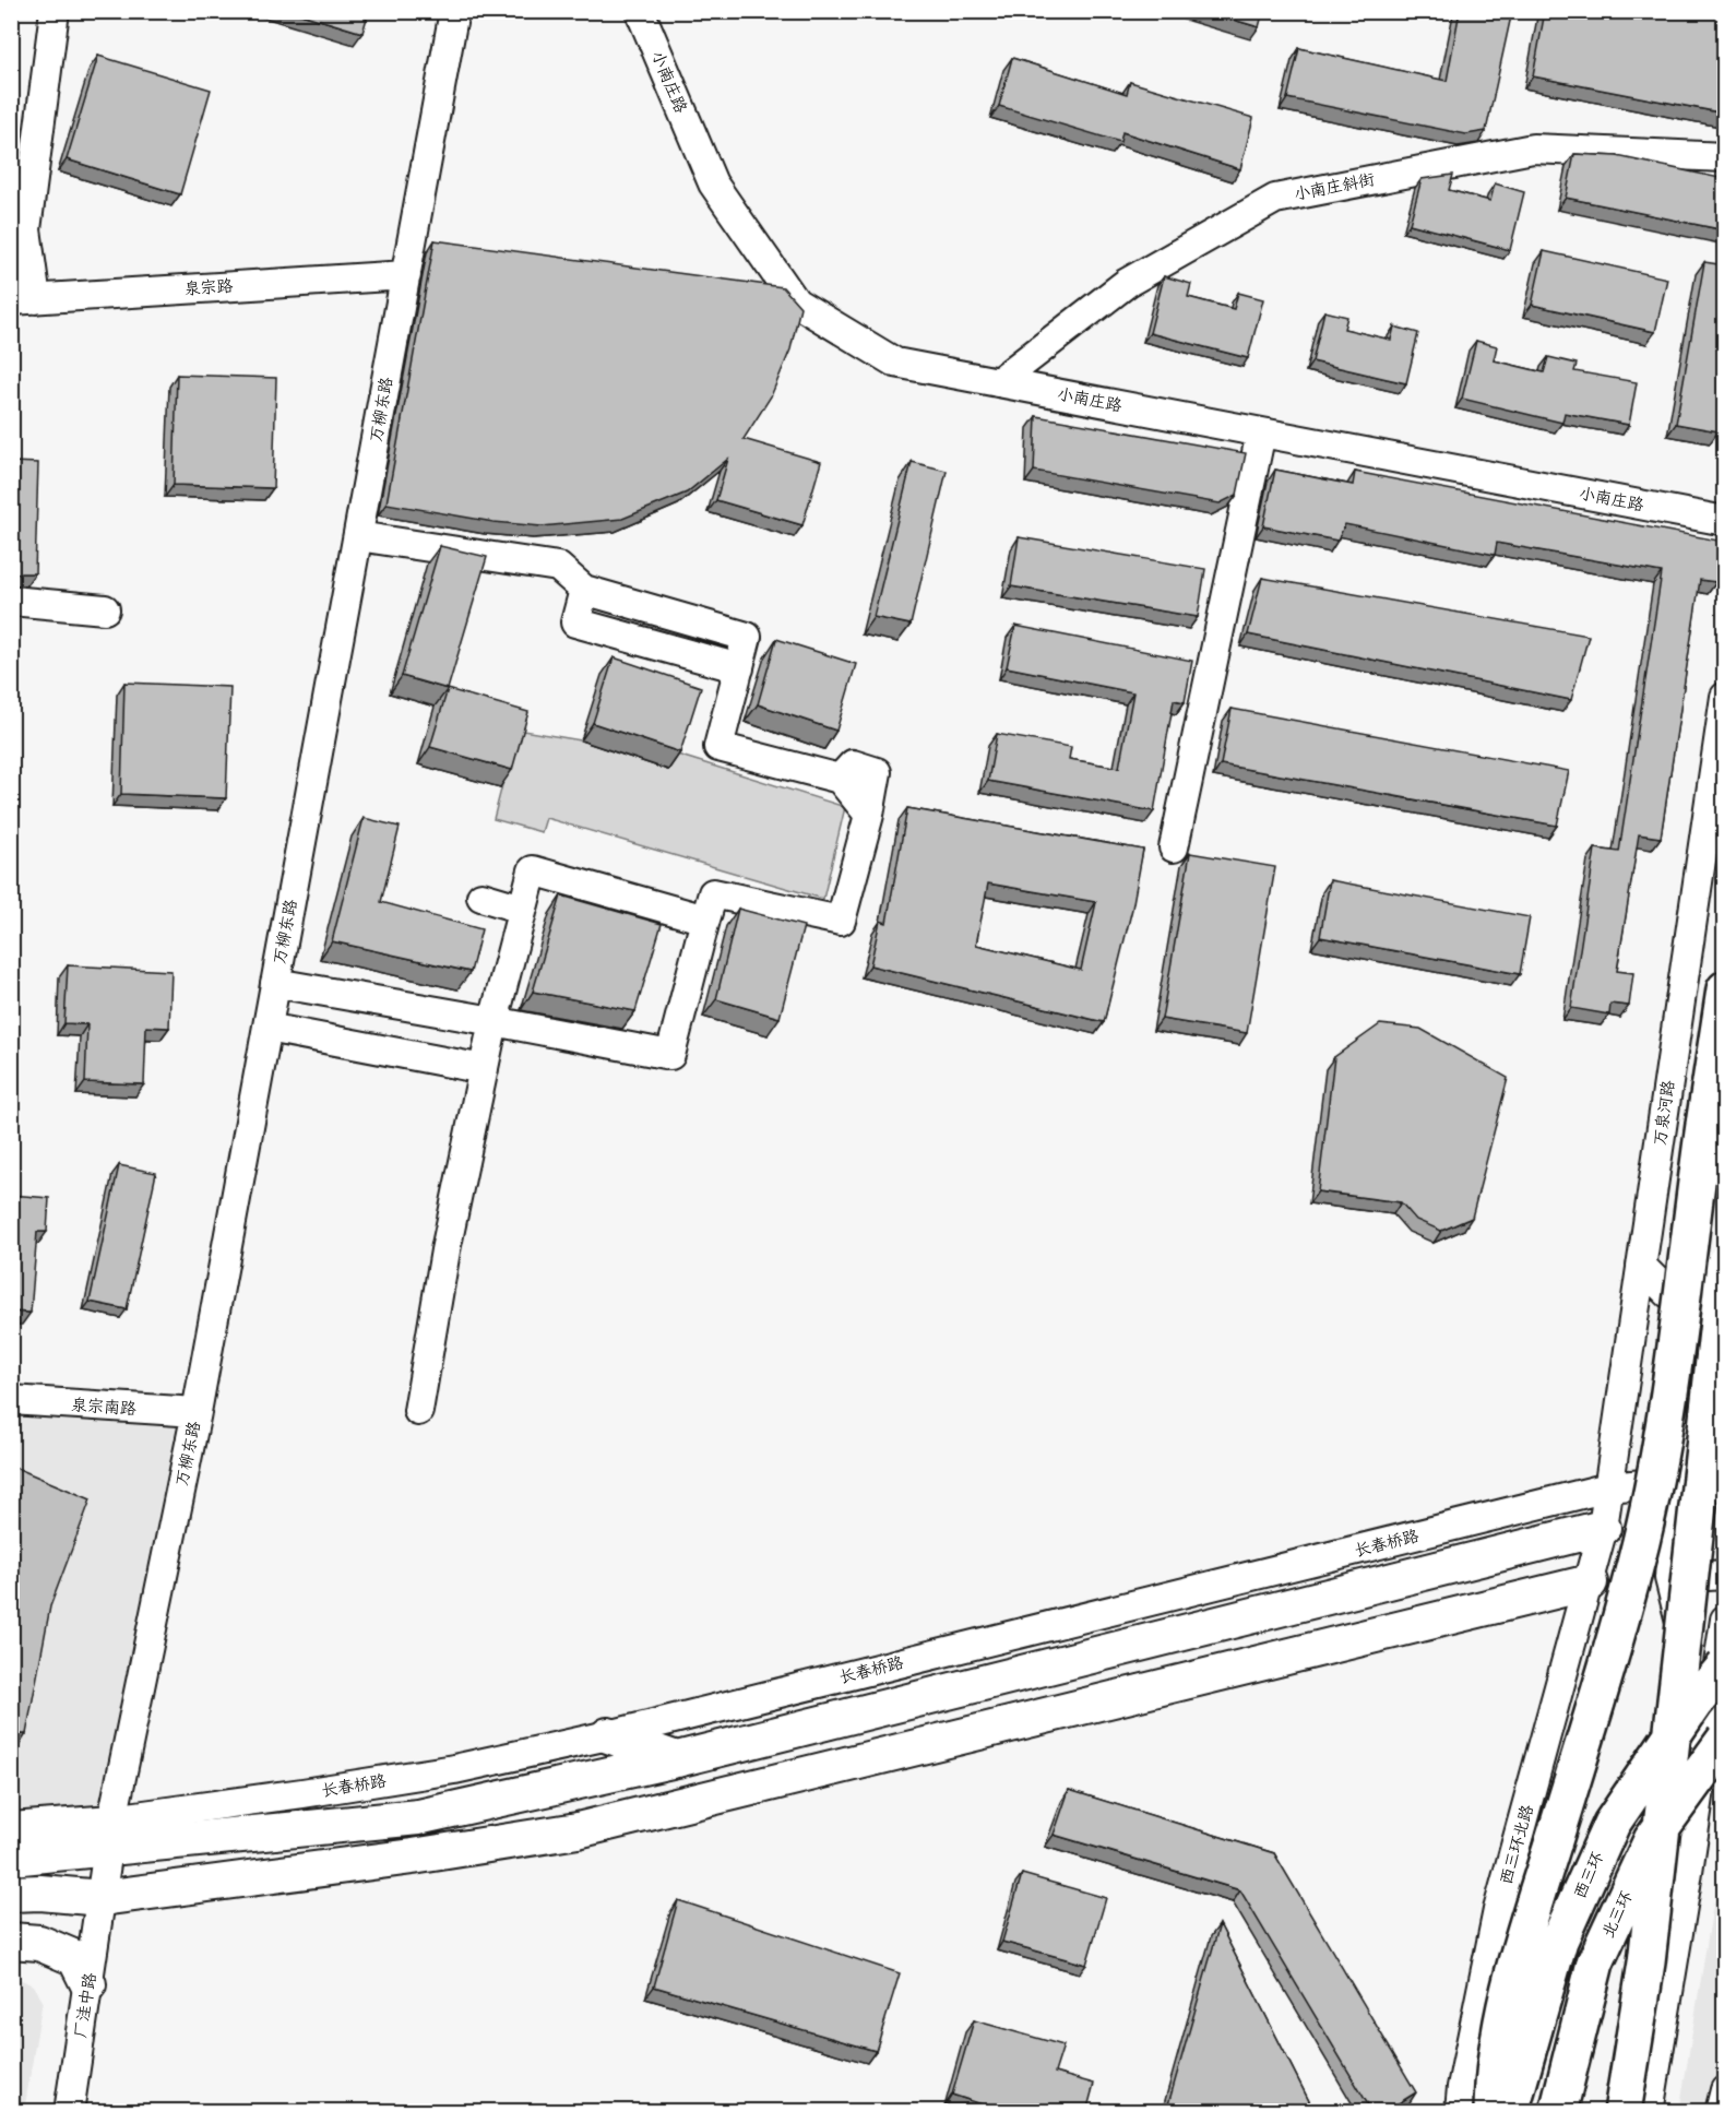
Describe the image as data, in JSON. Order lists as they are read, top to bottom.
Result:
{
  "streets": {
    "highway": ["西三环", "北三环"],
    "main road": ["长春桥路"],
    "street": [
      "小南庄路",
      "小南庄斜街",
      "泉宗路",
      "万柳东路",
      "万泉河路",
      "泉宗南路",
      "西三环北路",
      "厂洼中路"
    ]
  },
  "crossings": [
    ["小南庄路", "小南庄斜街"],
    ["泉宗路", "万柳东路"],
    ["万柳东路", "泉宗南路"],
    ["万柳东路", "长春桥路"],
    ["万柳东路", "厂洼中路"],
    ["万泉河路", "长春桥路"],
    ["万泉河路", "西三环北路"],
    ["长春桥路", "西三环北路"],
    ["西三环", "北三环"]
  ]
}
